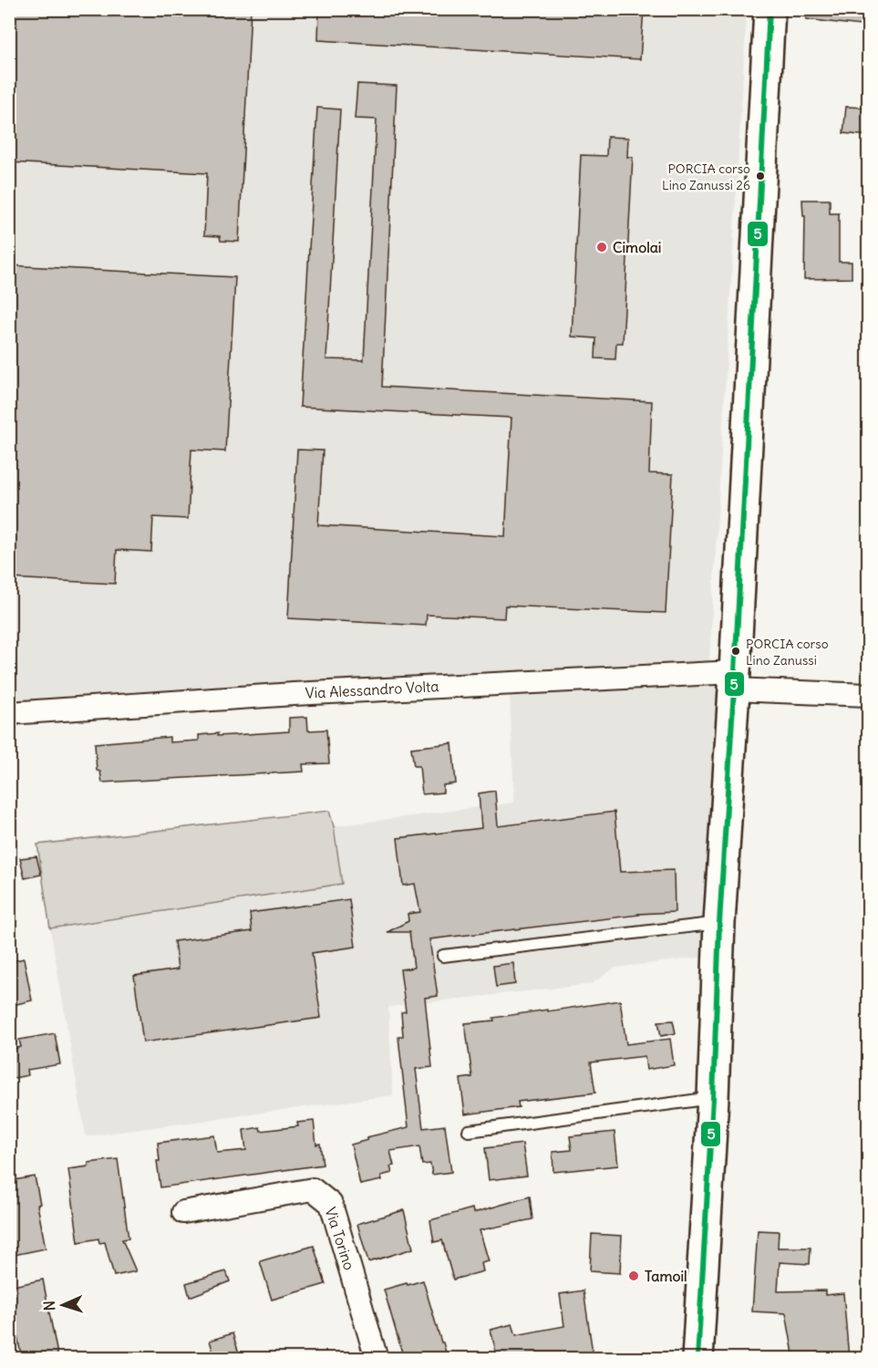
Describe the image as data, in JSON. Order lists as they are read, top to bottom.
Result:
{
  "streets": {
    "street": ["Via Alessandro Volta", "Via Torino"]
  },
  "places": [
    "PORCIA corso Lino Zanussi 26",
    "Cimolai",
    "PORCIA corso Lino Zanussi",
    "Tamoil"
  ],
  "lines": ["transit line 5"],
  "north": "left"
}
